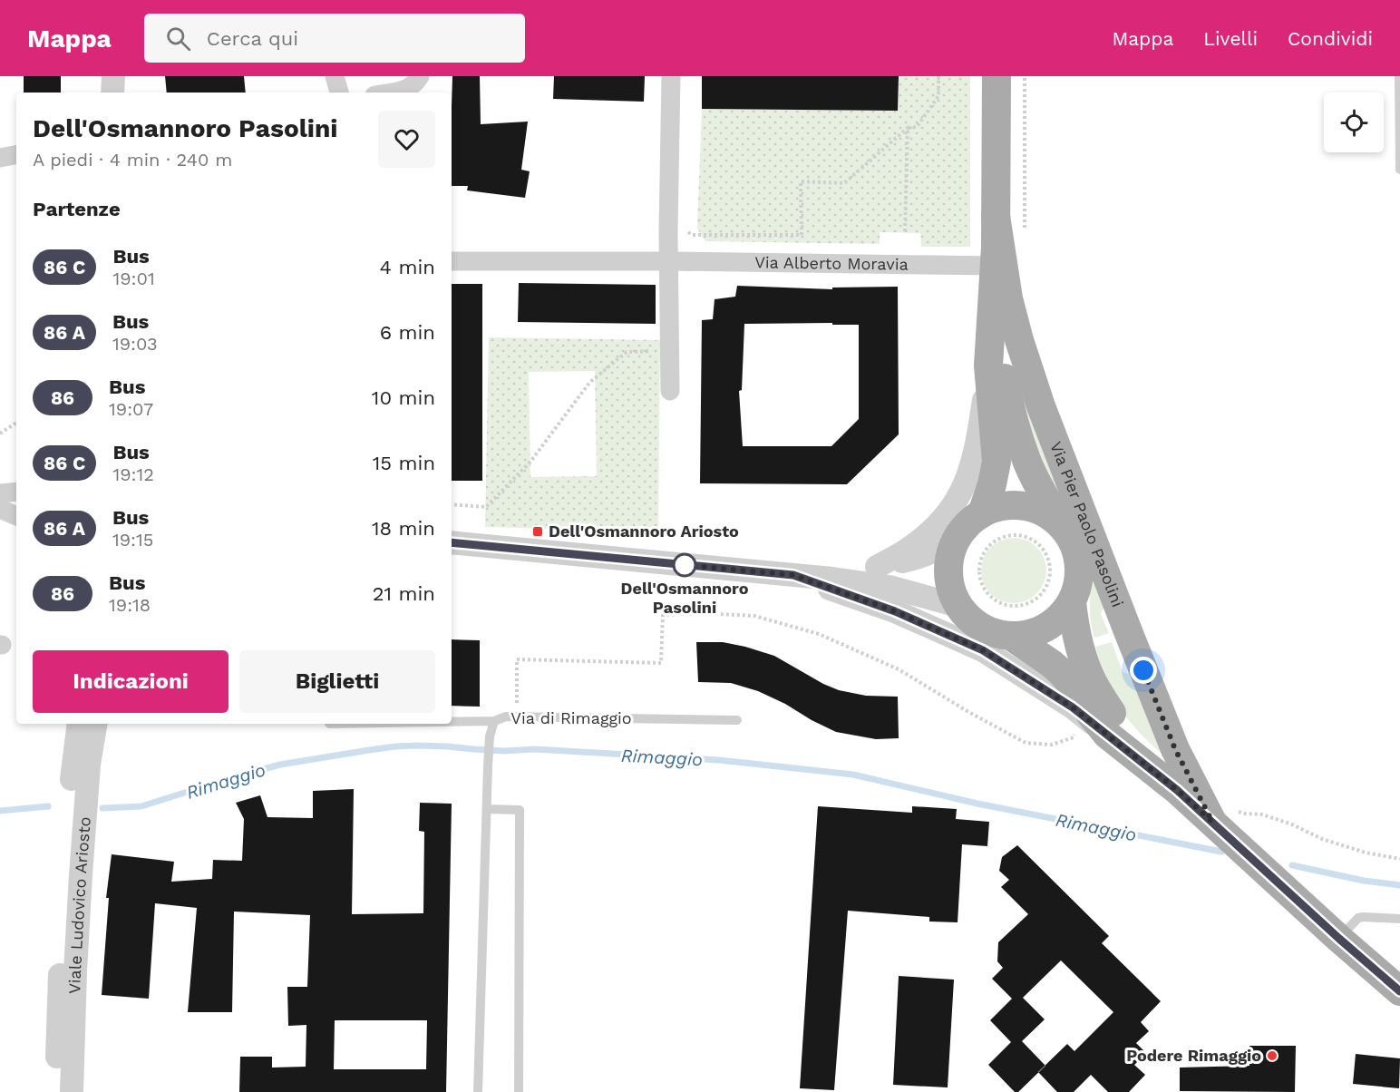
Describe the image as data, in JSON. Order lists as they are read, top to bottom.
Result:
{
  "streets": {
    "main road": ["Via Pier Paolo Pasolini"],
    "street": ["Via Alberto Moravia", "Viale Ludovico Ariosto"],
    "lane": ["Via di Rimaggio"]
  },
  "crossings": [
    ["Via Alberto Moravia", "Via Pier Paolo Pasolini"]
  ],
  "water": ["Rimaggio"],
  "places": {
    "transit": ["Dell'Osmannoro Ariosto"],
    "other": ["Dell'Osmannoro Pasolini", "Podere Rimaggio"]
  },
  "page": {
    "header": "Mappa",
    "search": "Cerca qui",
    "nav": ["Mappa", "Livelli", "Condividi"],
    "heading": [
      ["Dell'Osmannoro Pasolini", "A piedi · 4 min · 240 m"],
      "Partenze"
    ],
    "list": [
      {
        "mark": "86 C",
        "name": "Bus",
        "note": "19:01",
        "value": "4 min"
      },
      {
        "mark": "86 A",
        "name": "Bus",
        "note": "19:03",
        "value": "6 min"
      },
      {
        "mark": "86",
        "name": "Bus",
        "note": "19:07",
        "value": "10 min"
      },
      {
        "mark": "86 C",
        "name": "Bus",
        "note": "19:12",
        "value": "15 min"
      },
      {
        "mark": "86 A",
        "name": "Bus",
        "note": "19:15",
        "value": "18 min"
      },
      {
        "mark": "86",
        "name": "Bus",
        "note": "19:18",
        "value": "21 min"
      }
    ],
    "buttons": ["Indicazioni", "Biglietti"]
  }
}
